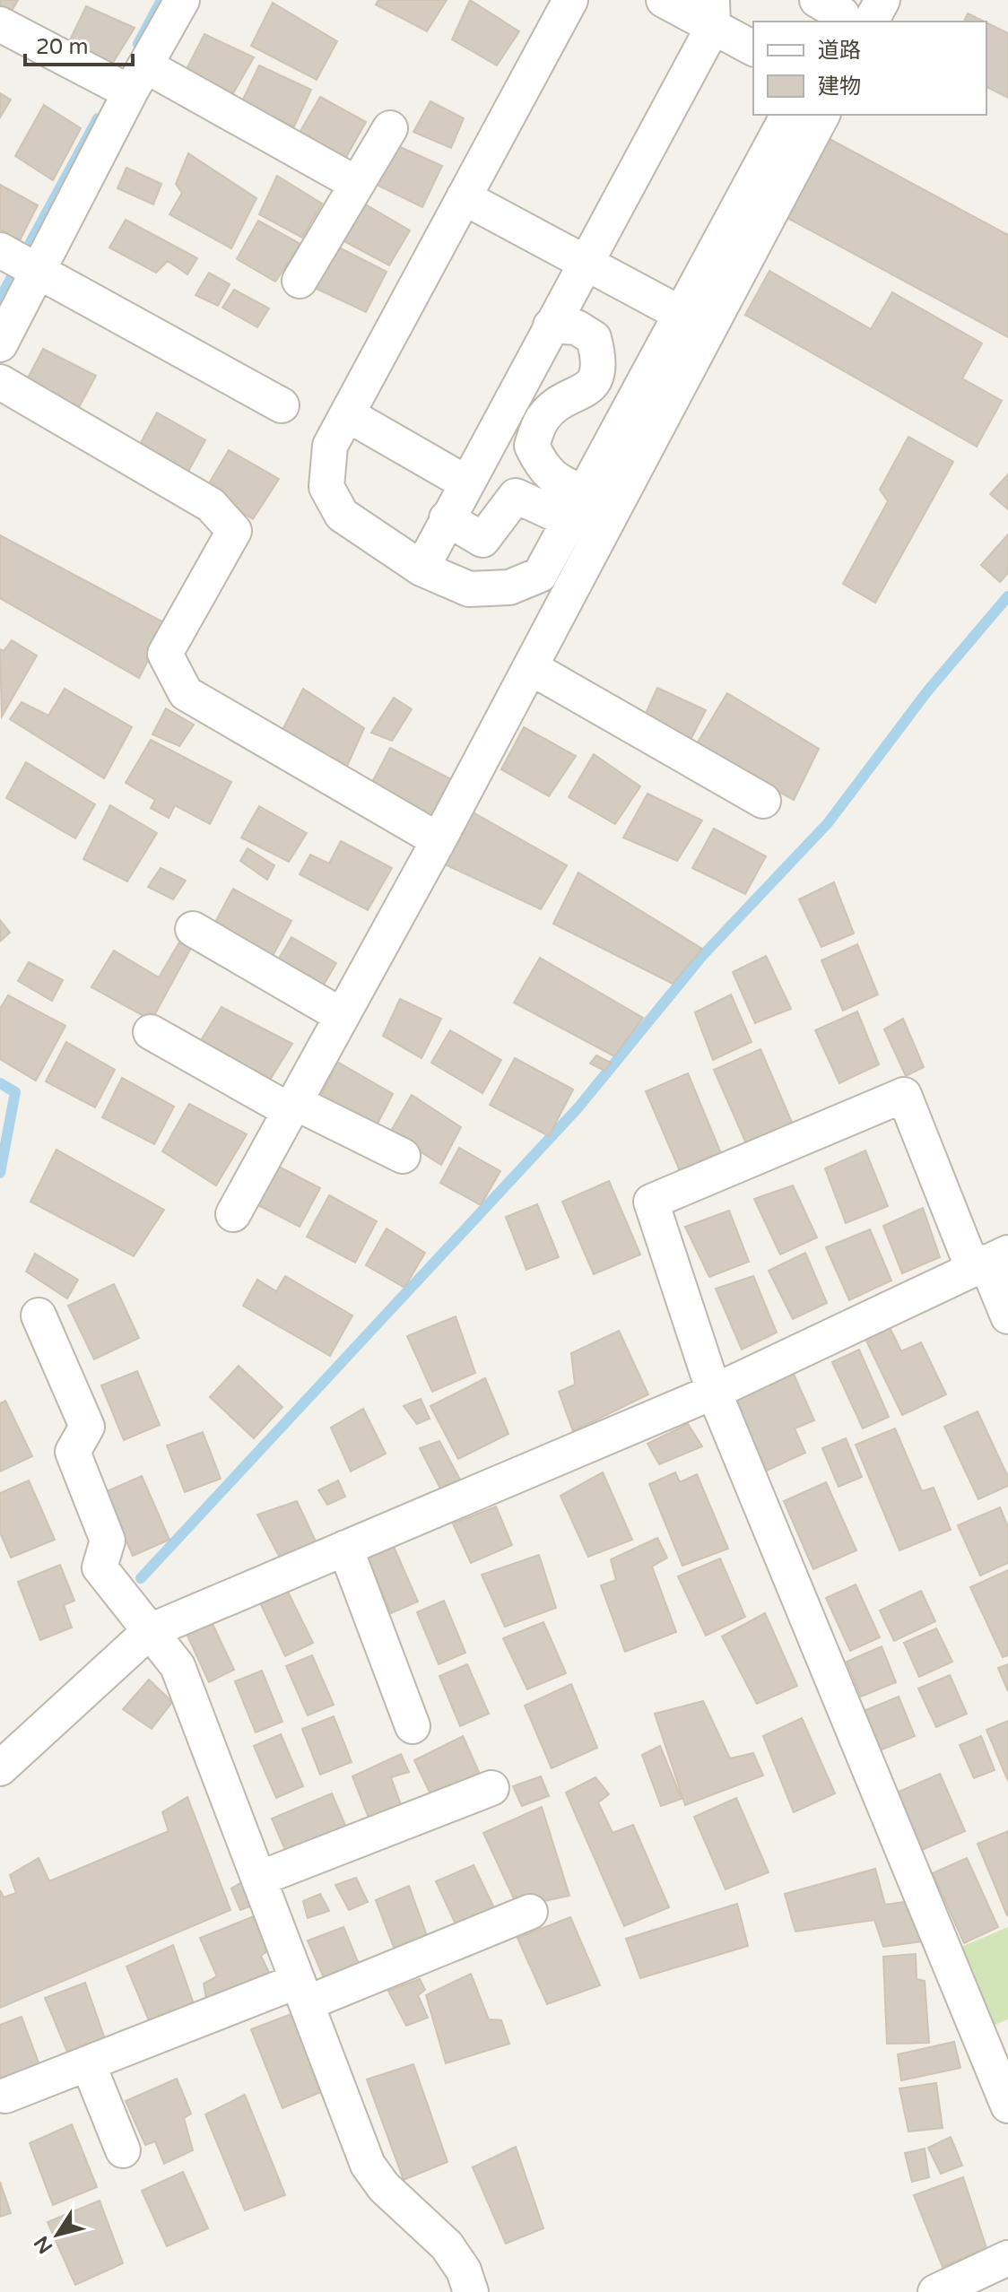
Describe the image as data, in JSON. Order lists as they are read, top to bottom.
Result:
{
  "legend": ["道路", "建物"],
  "scale_bar": "20 m",
  "north": "bottom left"
}
